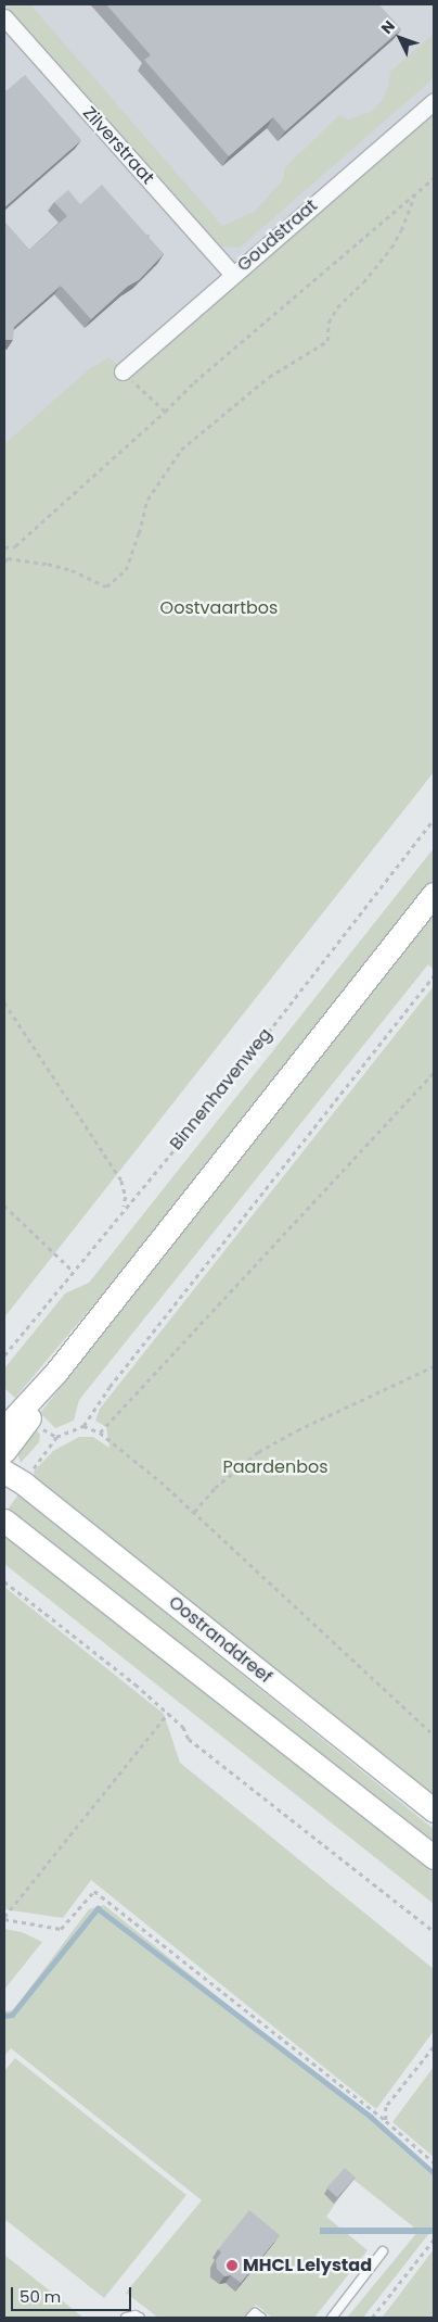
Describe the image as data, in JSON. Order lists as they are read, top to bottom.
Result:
{
  "streets": {
    "main road": ["Oostranddreef"],
    "street": ["Zilverstraat", "Goudstraat"],
    "path": ["Binnenhavenweg"]
  },
  "crossings": [
    ["Zilverstraat", "Goudstraat"]
  ],
  "parks": ["Oostvaartbos", "Paardenbos"],
  "places": ["MHCL Lelystad"],
  "scale_bar": "50 m",
  "north": "top left"
}
